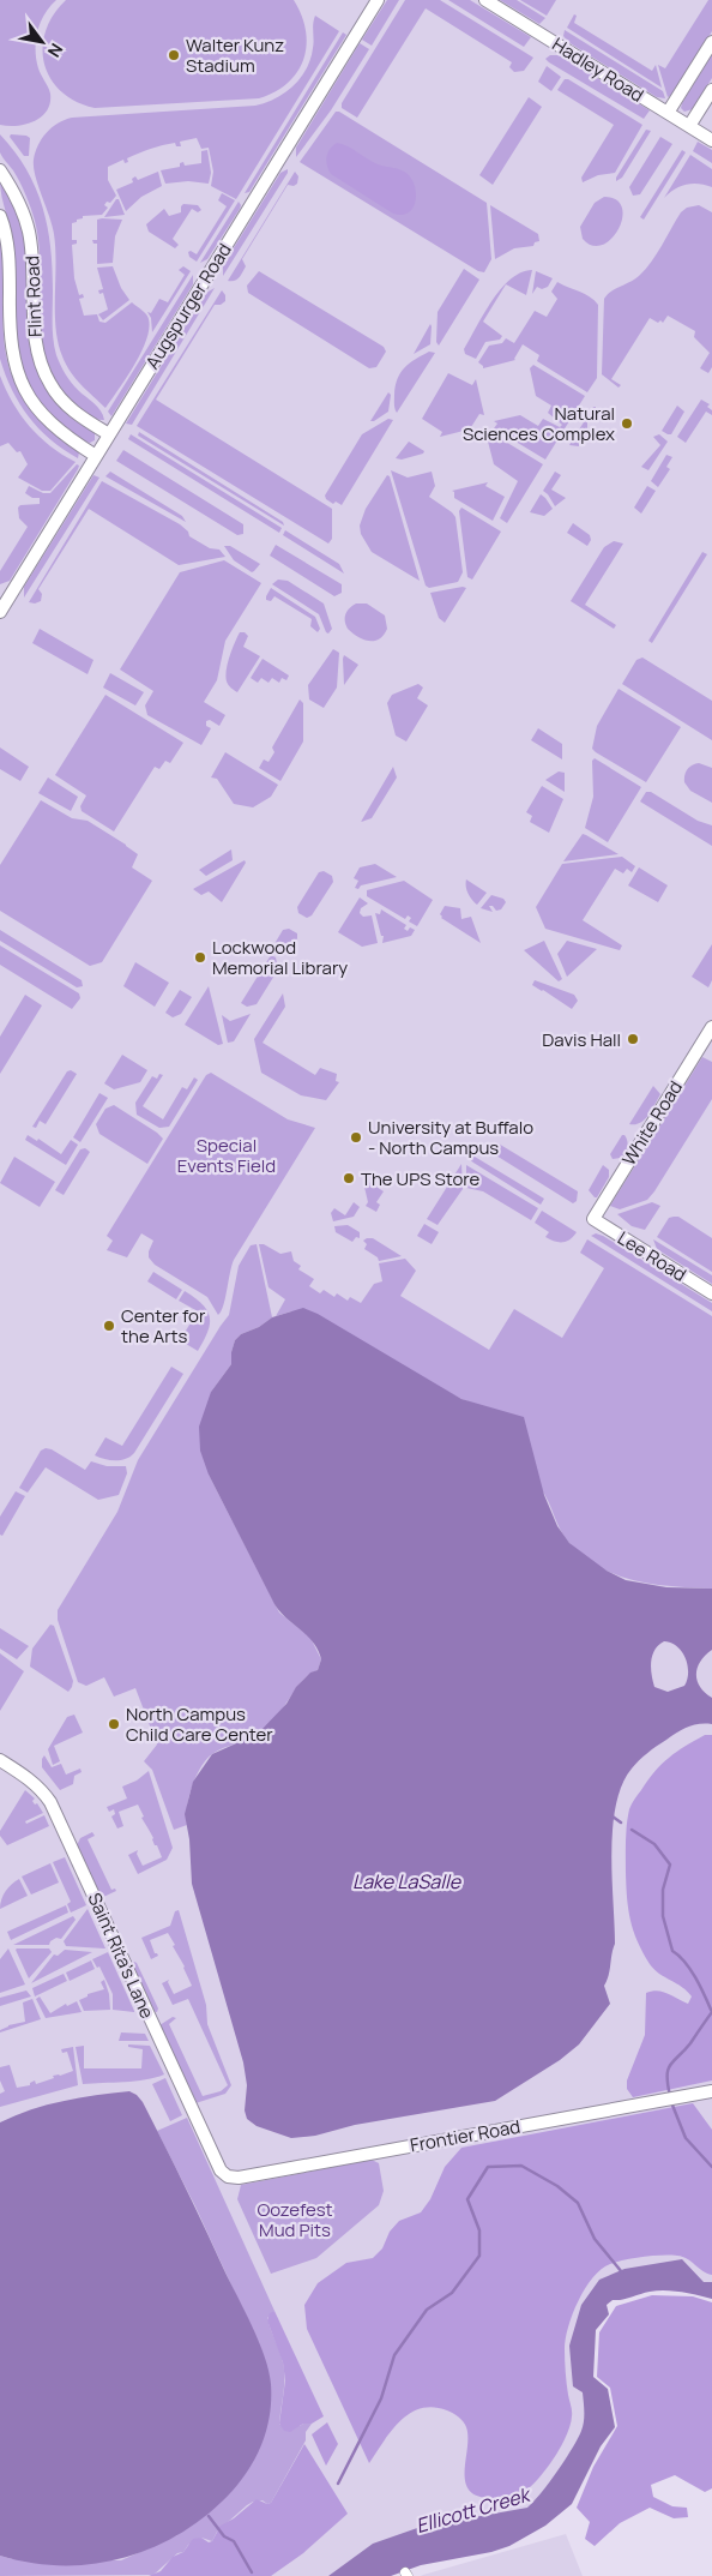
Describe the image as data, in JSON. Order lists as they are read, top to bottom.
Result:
{
  "streets": {
    "street": [
      "Hadley Road",
      "Flint Road",
      "Augspurger Road",
      "White Road",
      "Lee Road",
      "Saint Rita's Lane",
      "Frontier Road"
    ]
  },
  "crossings": [
    ["Flint Road", "Augspurger Road"],
    ["White Road", "Lee Road"],
    ["Saint Rita's Lane", "Frontier Road"]
  ],
  "water": ["Lake LaSalle", "Ellicott Creek"],
  "parks": ["Special Events Field", "Oozefest Mud Pits"],
  "places": [
    "Walter Kunz Stadium",
    "Natural Sciences Complex",
    "Lockwood Memorial Library",
    "Davis Hall",
    "University at Buffalo - North Campus",
    "The UPS Store",
    "Center for the Arts",
    "North Campus Child Care Center"
  ],
  "north": "bottom right"
}
